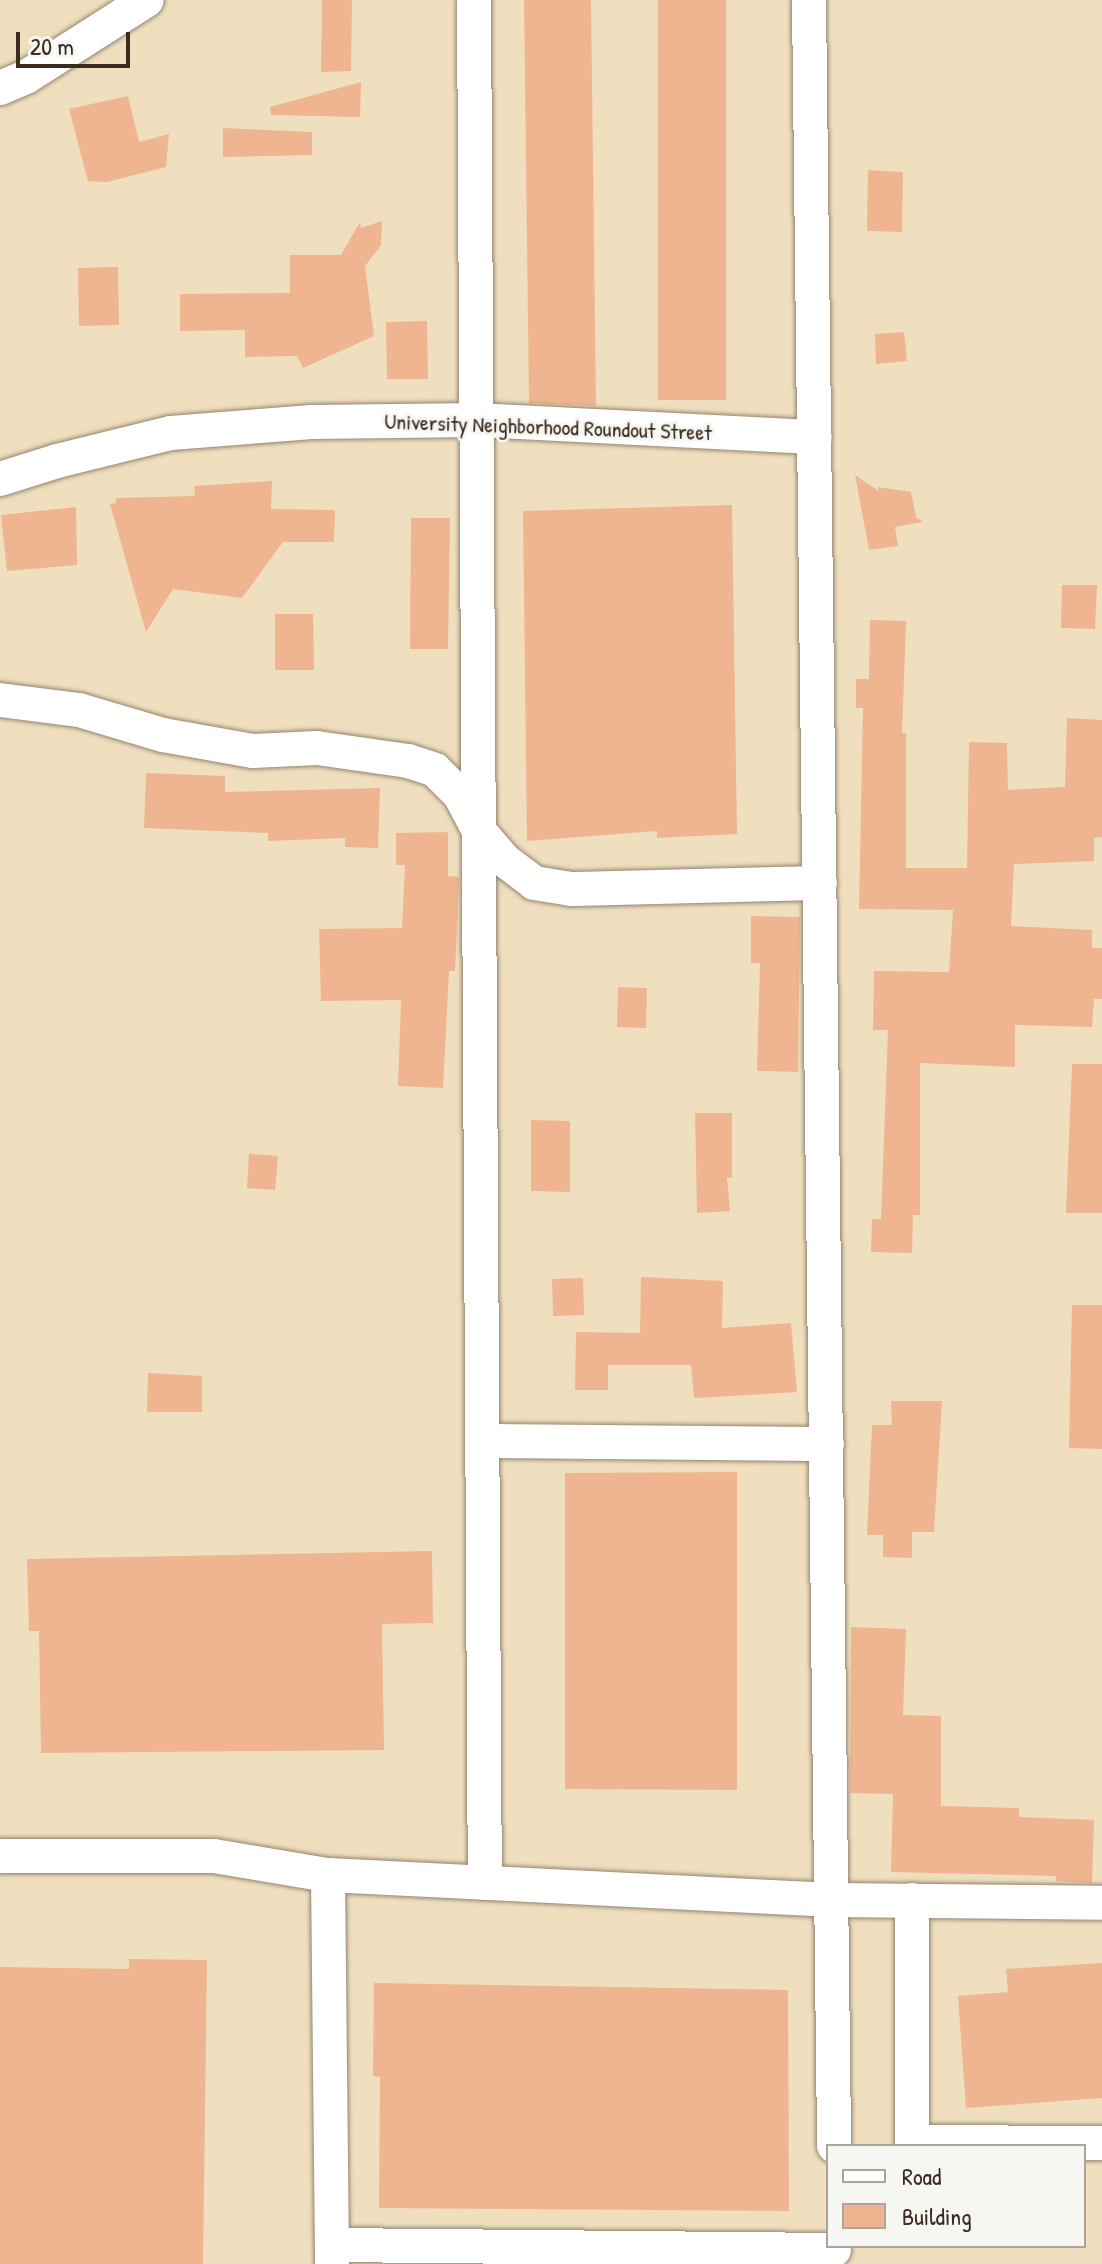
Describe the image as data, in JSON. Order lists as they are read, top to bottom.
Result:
{
  "streets": {
    "street": ["University Neighborhood Roundout Street"]
  },
  "legend": ["Road", "Building"],
  "scale_bar": "20 m"
}
